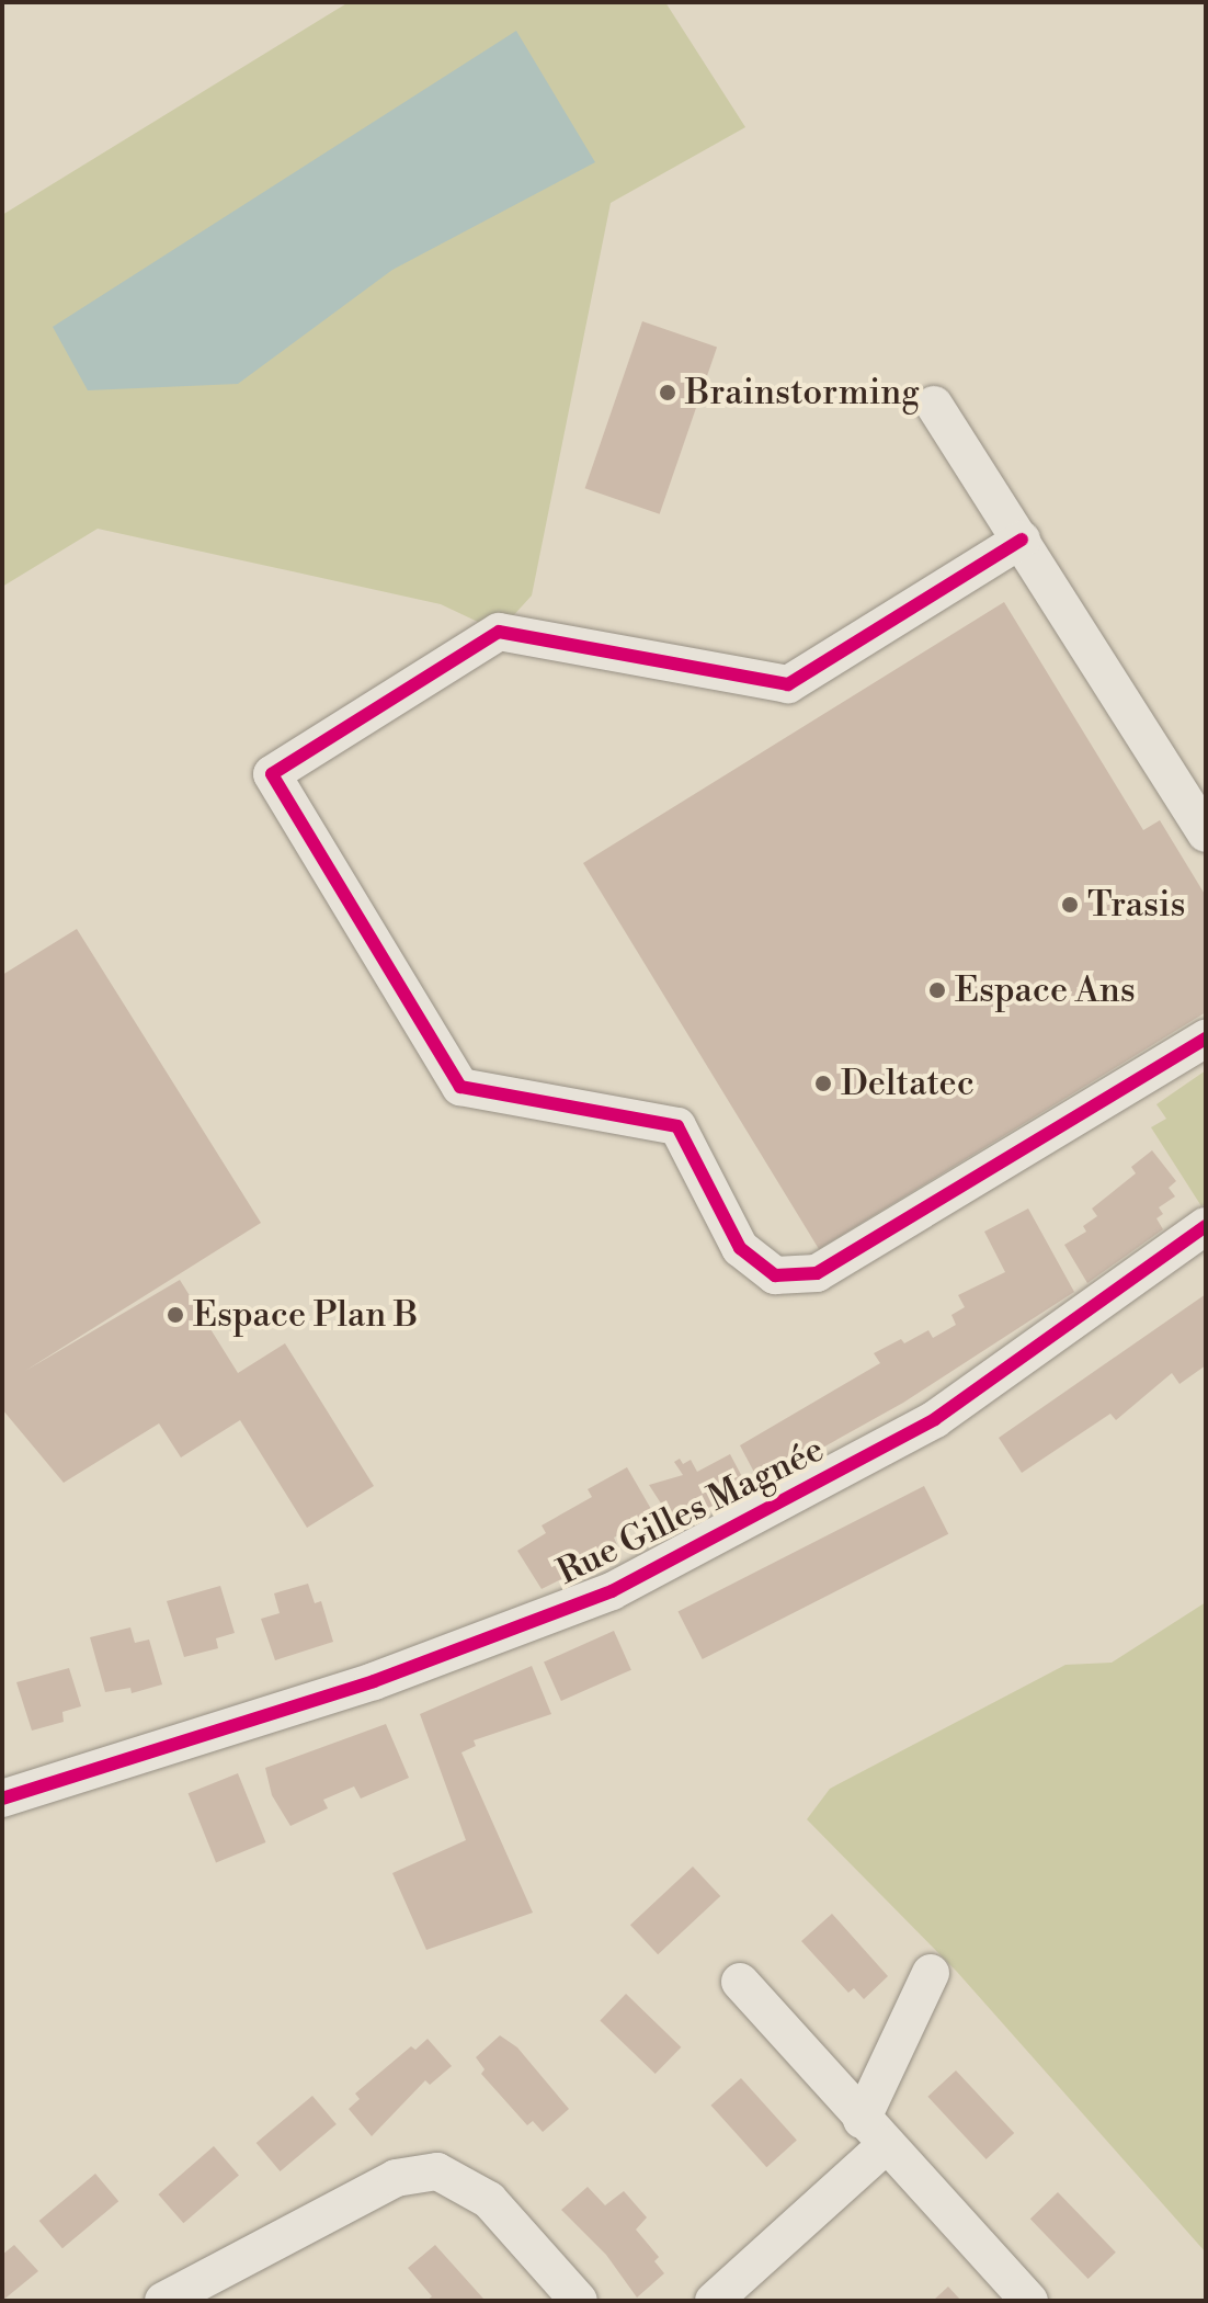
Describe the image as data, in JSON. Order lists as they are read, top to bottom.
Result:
{
  "streets": {
    "street": ["Rue Gilles Magnée"]
  },
  "places": [
    "Brainstorming",
    "Trasis",
    "Espace Ans",
    "Deltatec",
    "Espace Plan B"
  ]
}
